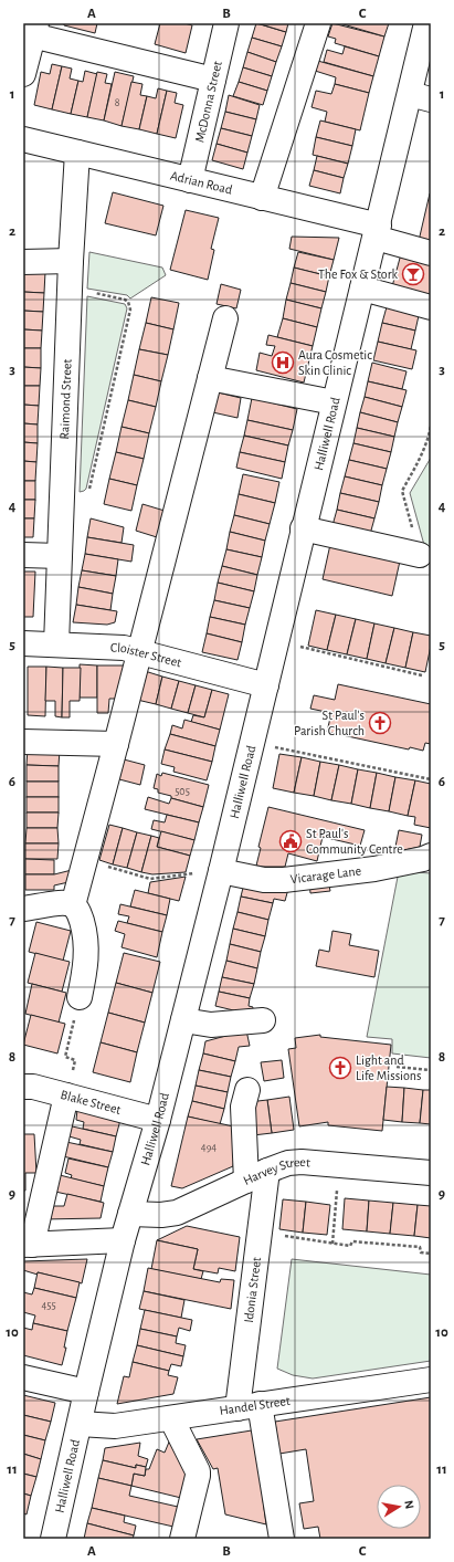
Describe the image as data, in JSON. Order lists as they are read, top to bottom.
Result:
{
  "streets": {
    "street": [
      "McDonna Street",
      "Adrian Road",
      "Raimond Street",
      "Halliwell Road",
      "Cloister Street",
      "Vicarage Lane",
      "Blake Street",
      "Harvey Street",
      "Idonia Street",
      "Handel Street"
    ]
  },
  "crossings": [
    ["McDonna Street", "Adrian Road"],
    ["Adrian Road", "Raimond Street"],
    ["Adrian Road", "Halliwell Road"],
    ["Raimond Street", "Cloister Street"],
    ["Halliwell Road", "Cloister Street"],
    ["Halliwell Road", "Vicarage Lane"],
    ["Halliwell Road", "Blake Street"],
    ["Halliwell Road", "Harvey Street"],
    ["Halliwell Road", "Handel Street"],
    ["Harvey Street", "Idonia Street"],
    ["Idonia Street", "Handel Street"]
  ],
  "places": {
    "bar": ["The Fox & Stork"],
    "hospital": ["Aura Cosmetic Skin Clinic"],
    "church": ["St Paul's Parish Church", "Light and Life Missions"],
    "public building": ["St Paul's Community Centre"]
  },
  "house_numbers": [
    "8",
    "505",
    "494",
    "455"
  ],
  "north": "right",
  "grid": {
    "columns": ["A", "B", "C"],
    "rows": [
      "1",
      "2",
      "3",
      "4",
      "5",
      "6",
      "7",
      "8",
      "9",
      "10",
      "11"
    ]
  }
}
